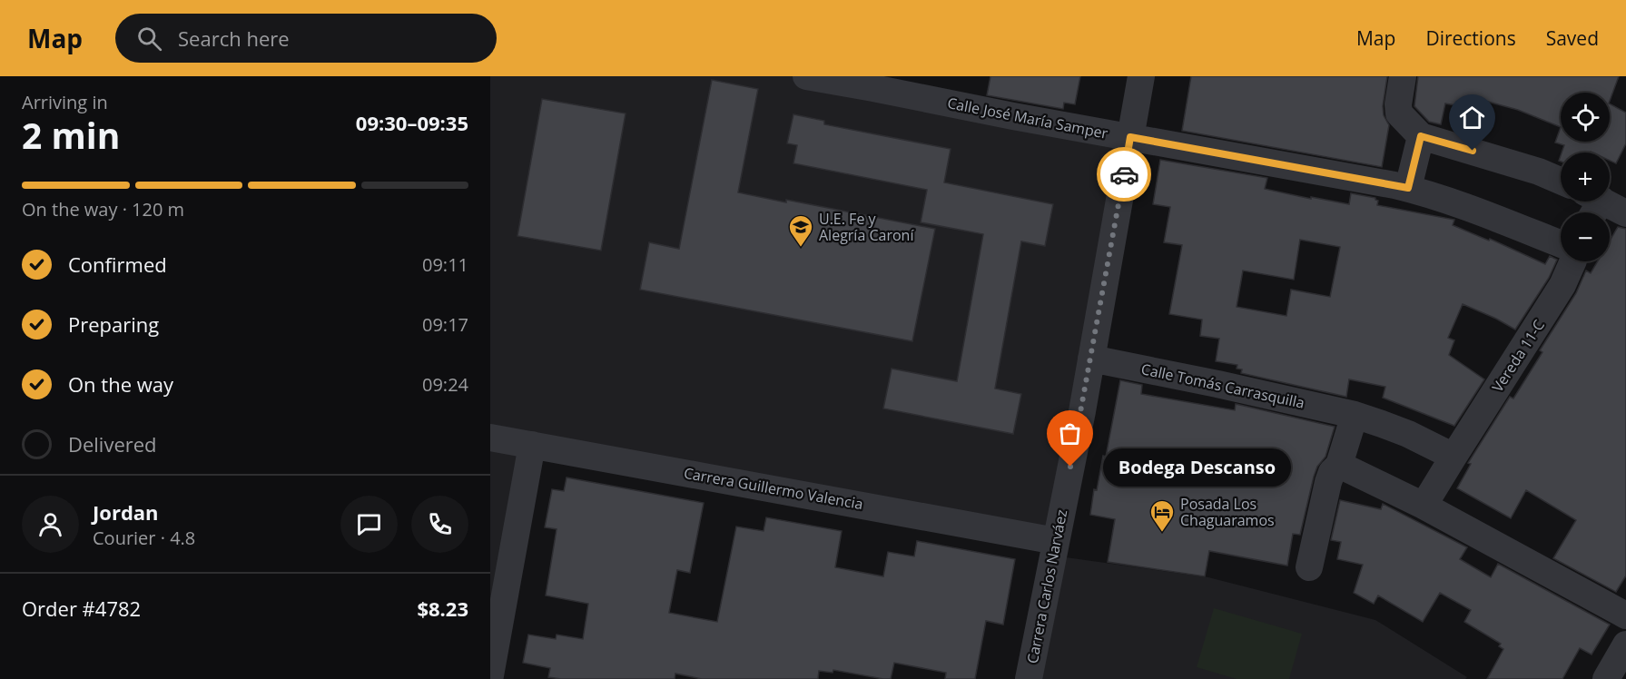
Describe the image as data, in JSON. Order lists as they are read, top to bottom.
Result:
{
  "streets": {
    "street": [
      "Calle José María Samper",
      "Vereda 11-C",
      "Calle Tomás Carrasquilla",
      "Carrera Guillermo Valencia",
      "Carrera Carlos Narváez"
    ]
  },
  "crossings": [
    ["Calle José María Samper", "Carrera Carlos Narváez"],
    ["Vereda 11-C", "Calle Tomás Carrasquilla"],
    ["Calle Tomás Carrasquilla", "Carrera Carlos Narváez"],
    ["Carrera Guillermo Valencia", "Carrera Carlos Narváez"]
  ],
  "places": {
    "school or university": ["U.E. Fe y Alegría Caroní"],
    "other": ["Bodega Descanso"],
    "hotel": ["Posada Los Chaguaramos"]
  },
  "page": {
    "header": "Map",
    "search": "Search here",
    "nav": ["Map", "Directions", "Saved"],
    "heading": ["2 min", "Arriving in", "09:30–09:35"],
    "panel": [
      "Jordan",
      "Courier · 4.8",
      "Order #4782",
      "$8.23"
    ],
    "map_buttons": ["+", "−"],
    "bar": "On the way · 120 m",
    "list": [
      ["Confirmed", "09:11"],
      ["Preparing", "09:17"],
      ["On the way", "09:24"],
      "Delivered"
    ],
    "bubble": "Bodega Descanso"
  }
}
